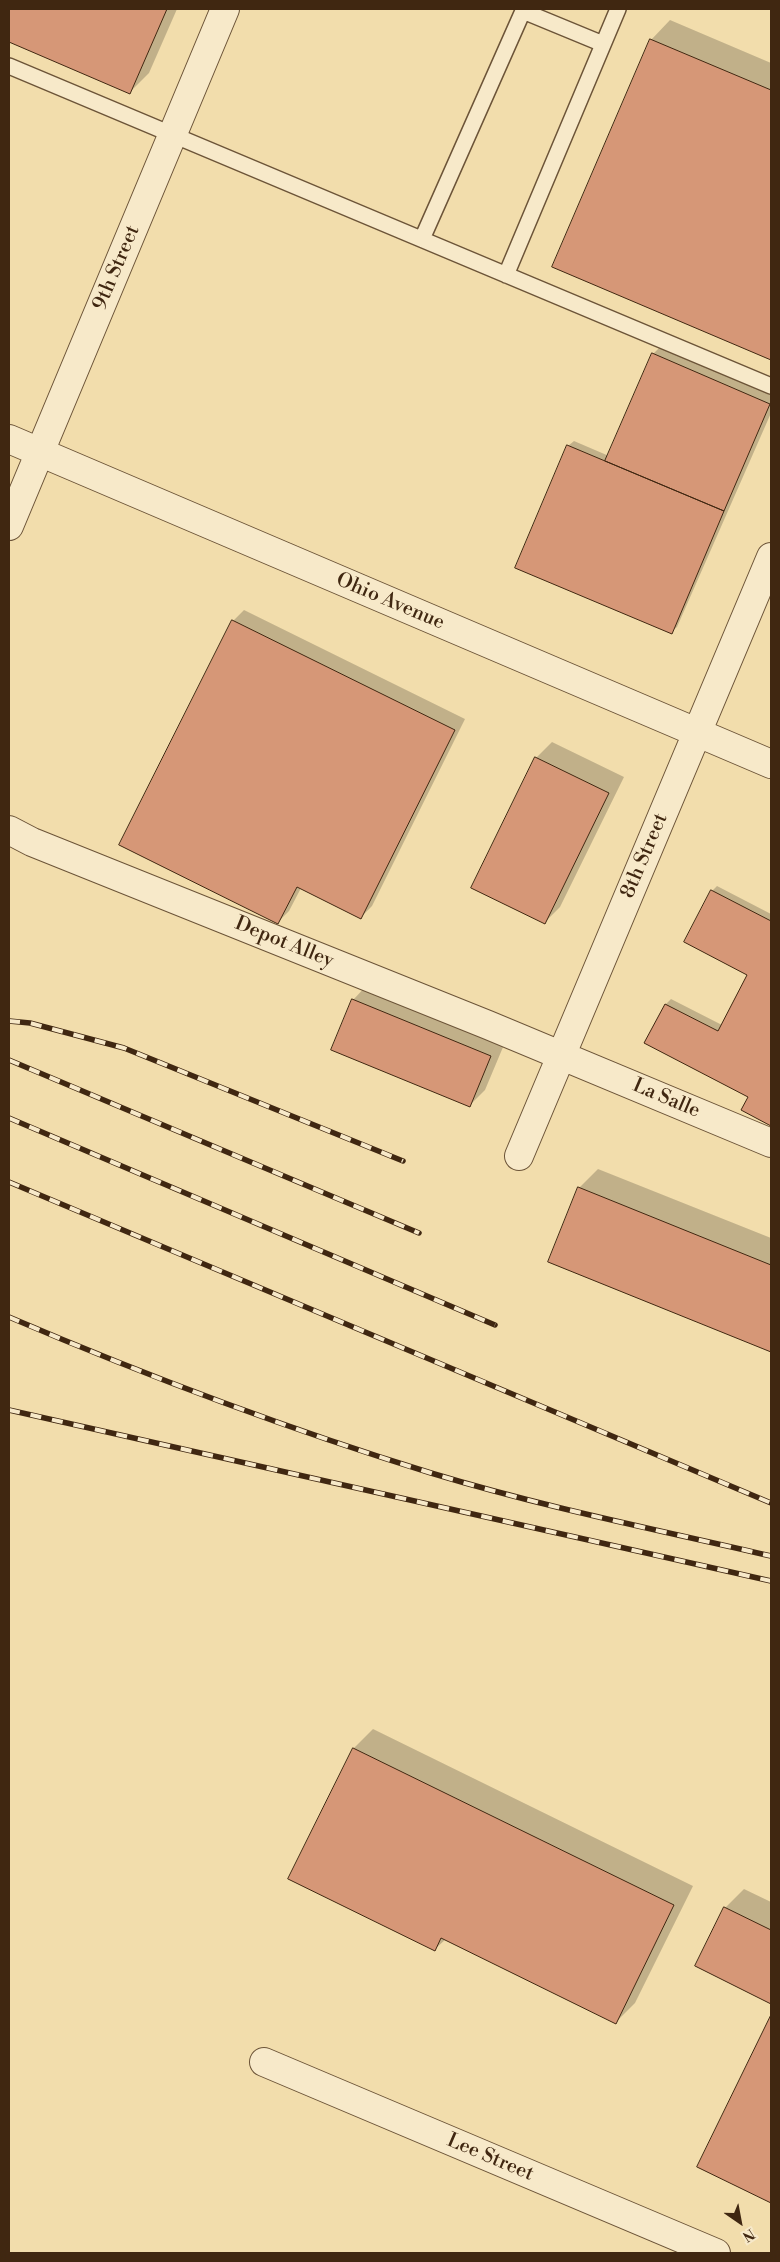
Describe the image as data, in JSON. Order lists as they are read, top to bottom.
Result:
{
  "streets": {
    "street": [
      "9th Street",
      "Ohio Avenue",
      "8th Street",
      "Depot Alley",
      "La Salle",
      "Lee Street"
    ]
  },
  "crossings": [
    ["9th Street", "Ohio Avenue"],
    ["Ohio Avenue", "8th Street"],
    ["8th Street", "Depot Alley"],
    ["8th Street", "La Salle"],
    ["Depot Alley", "La Salle"]
  ],
  "north": "bottom right"
}
